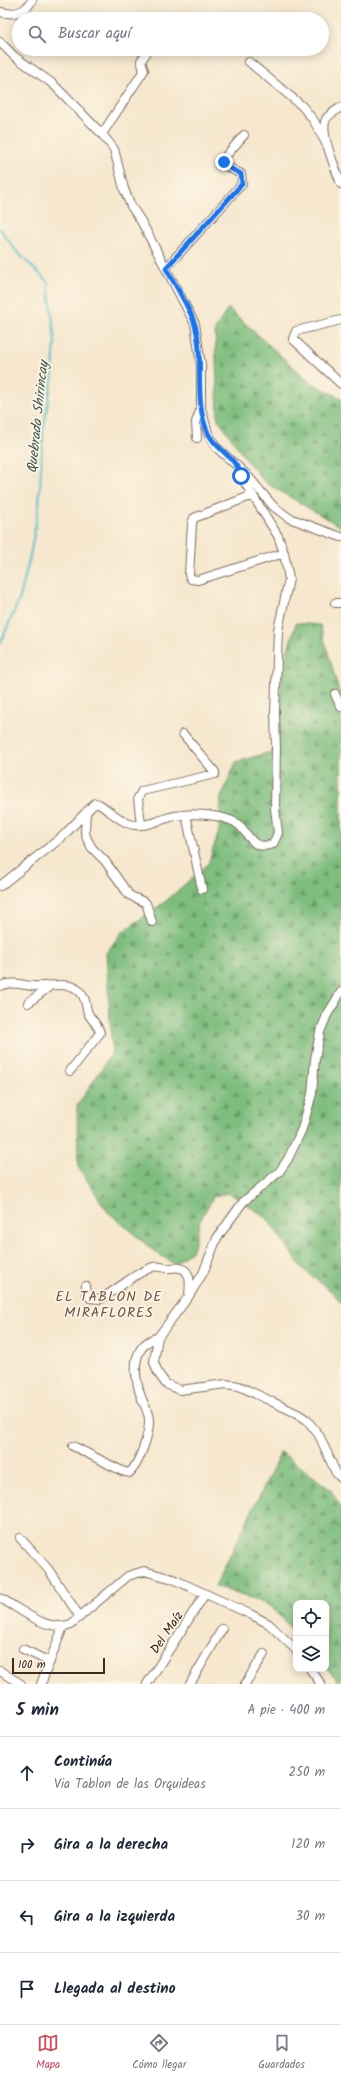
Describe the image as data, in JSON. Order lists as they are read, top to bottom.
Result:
{
  "streets": {
    "street": ["Del Maíz"]
  },
  "districts": ["EL TABLON DE MIRAFLORES"],
  "water": ["Quebrada Shirincay"],
  "scale_bar": "100 m",
  "page": {
    "search": "Buscar aquí",
    "scale": "100 m",
    "heading": ["5 min", "A pie · 400 m"],
    "list": [
      ["Continúa", "Via Tablon de las Orquideas", "250 m"],
      ["Gira a la derecha", "120 m"],
      ["Gira a la izquierda", "30 m"],
      "Llegada al destino"
    ],
    "nav": ["Mapa", "Cómo llegar", "Guardados"]
  }
}
